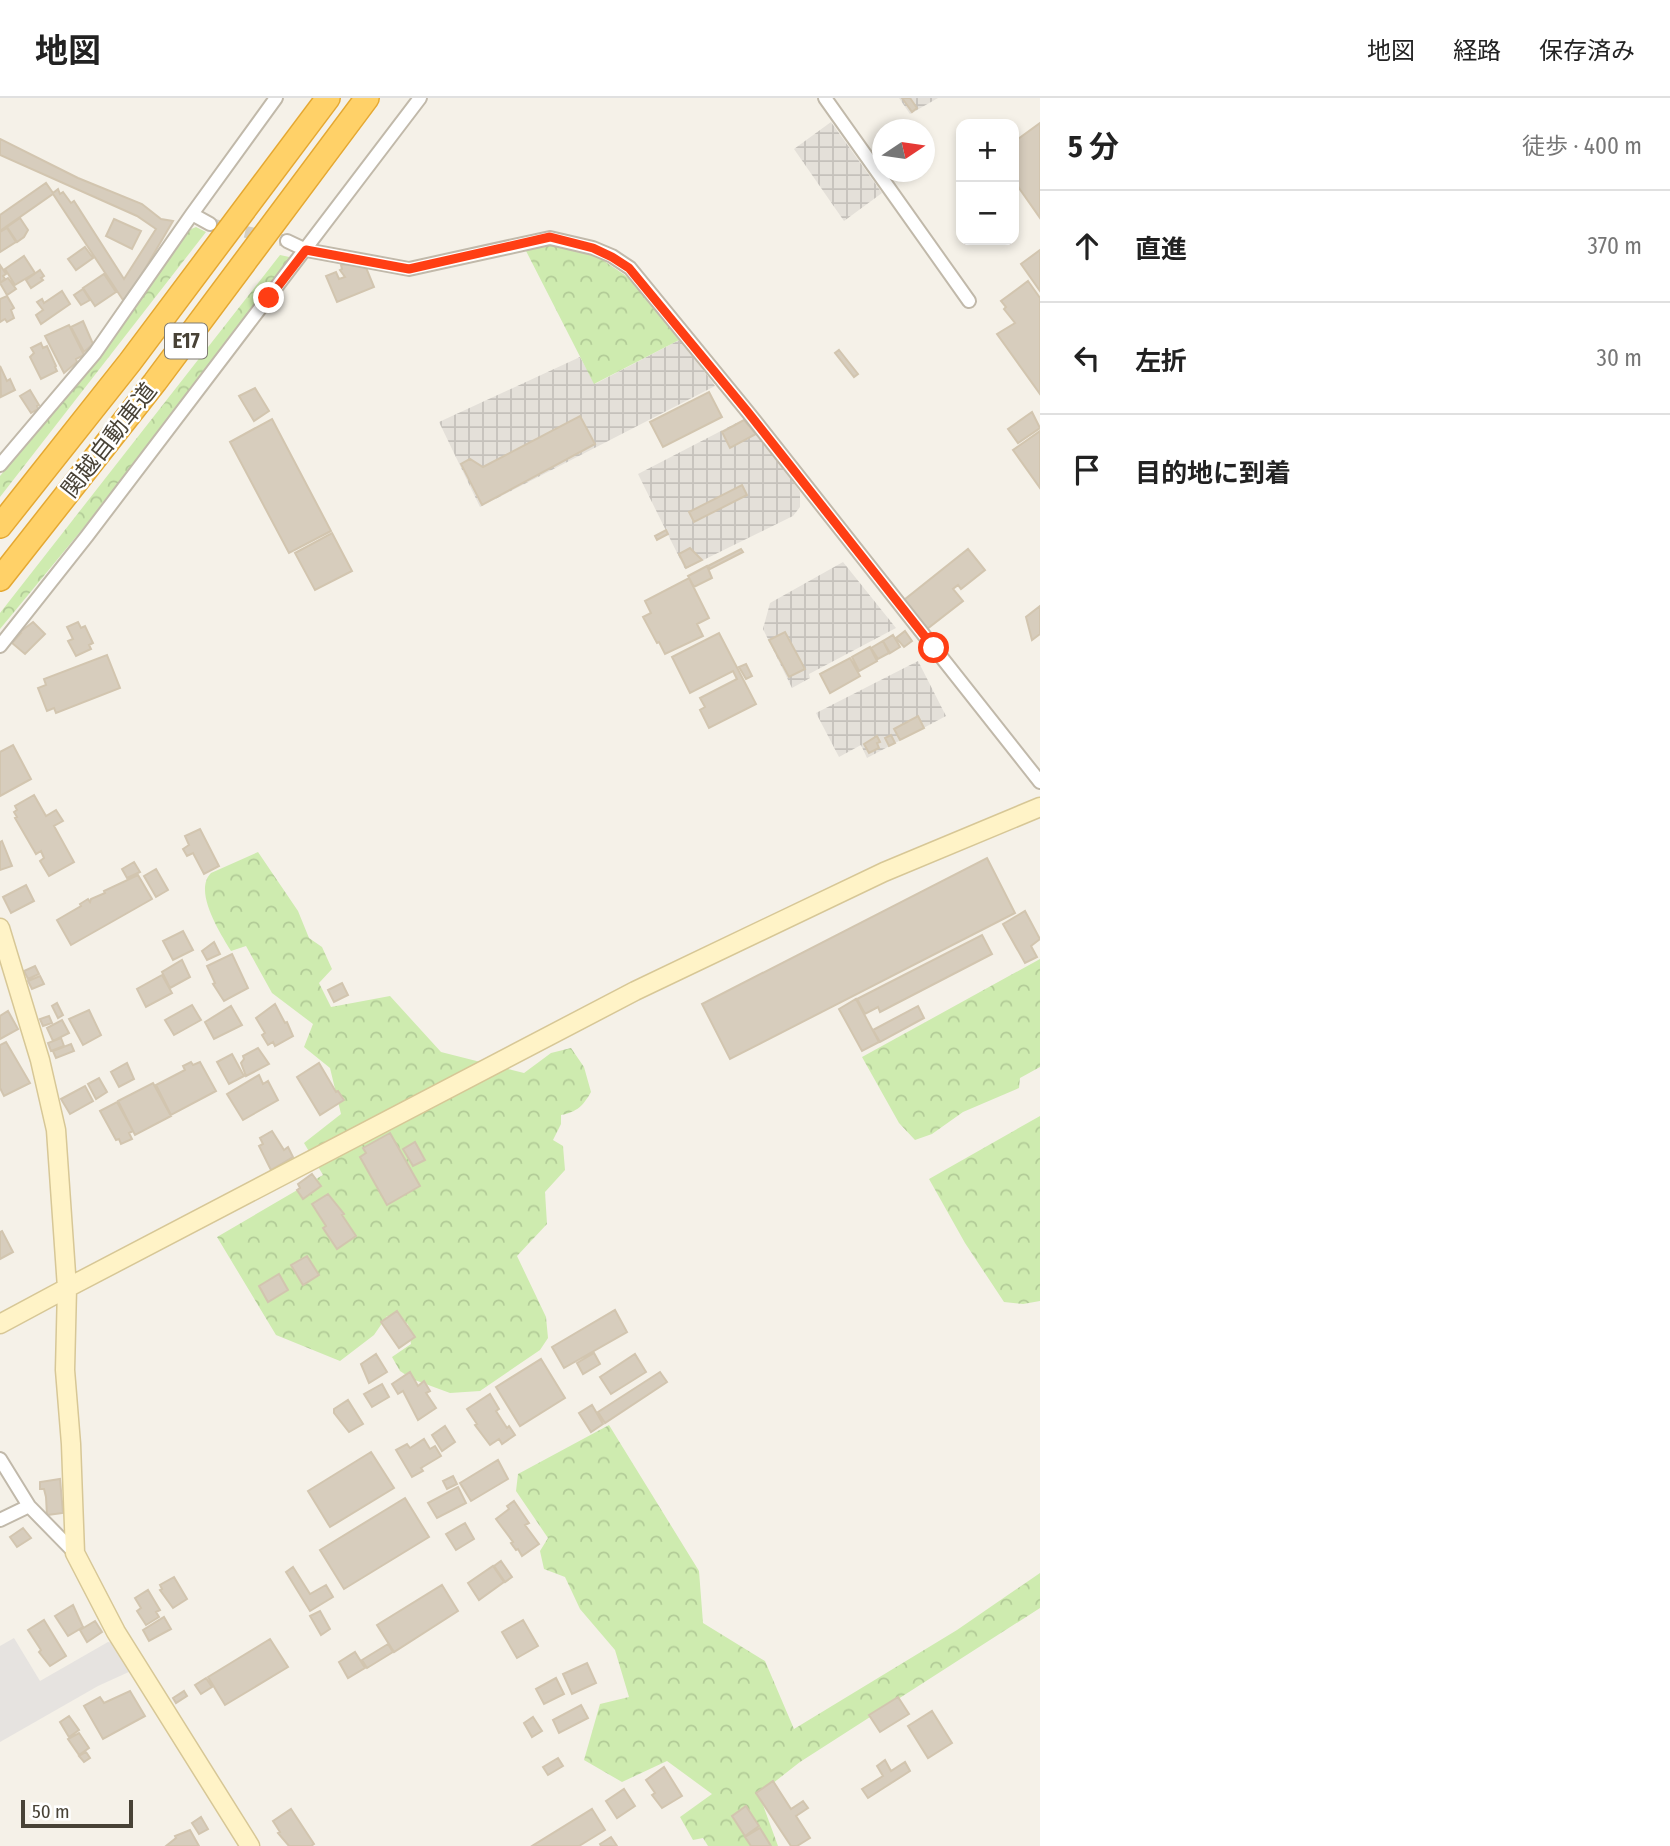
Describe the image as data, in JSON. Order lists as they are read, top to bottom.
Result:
{
  "streets": {
    "highway": ["E17", "関越自動車道"]
  },
  "scale_bar": "50 m",
  "north": "right",
  "page": {
    "header": "地図",
    "nav": ["地図", "経路", "保存済み"],
    "heading": ["5 分", "徒歩 · 400 m"],
    "map_buttons": ["+", "−"],
    "list": [
      ["直進", "370 m"],
      ["左折", "30 m"],
      "目的地に到着"
    ],
    "scale": "50 m"
  }
}
